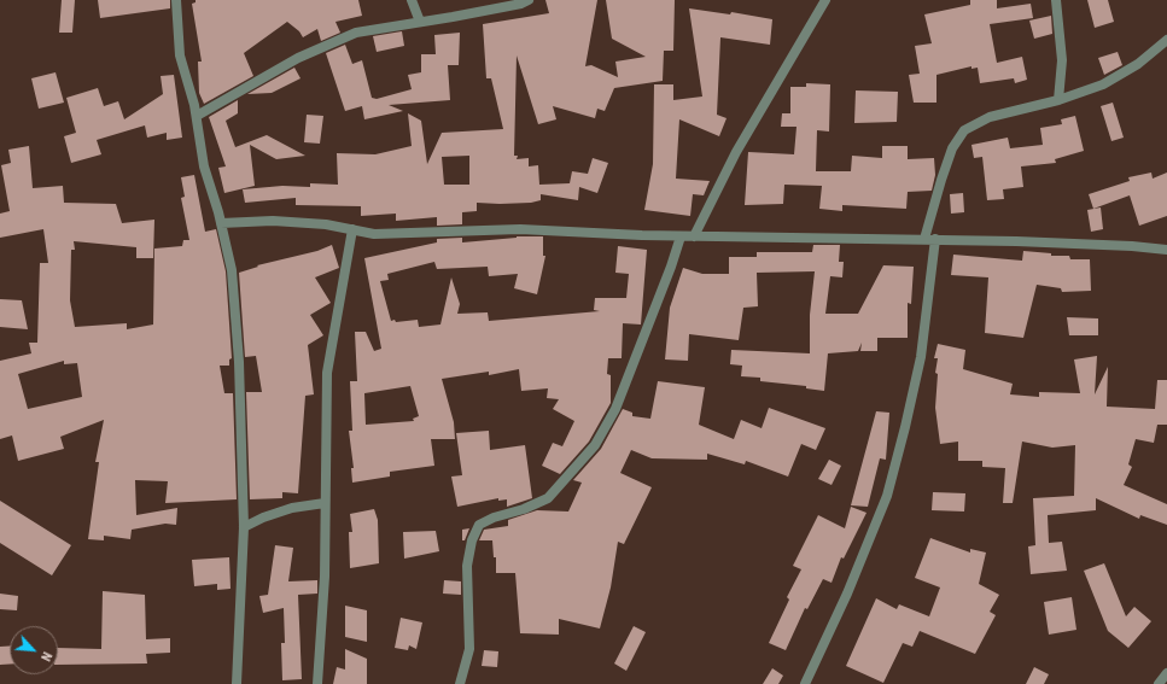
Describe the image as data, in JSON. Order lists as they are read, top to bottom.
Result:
{
  "north": "bottom right"
}
